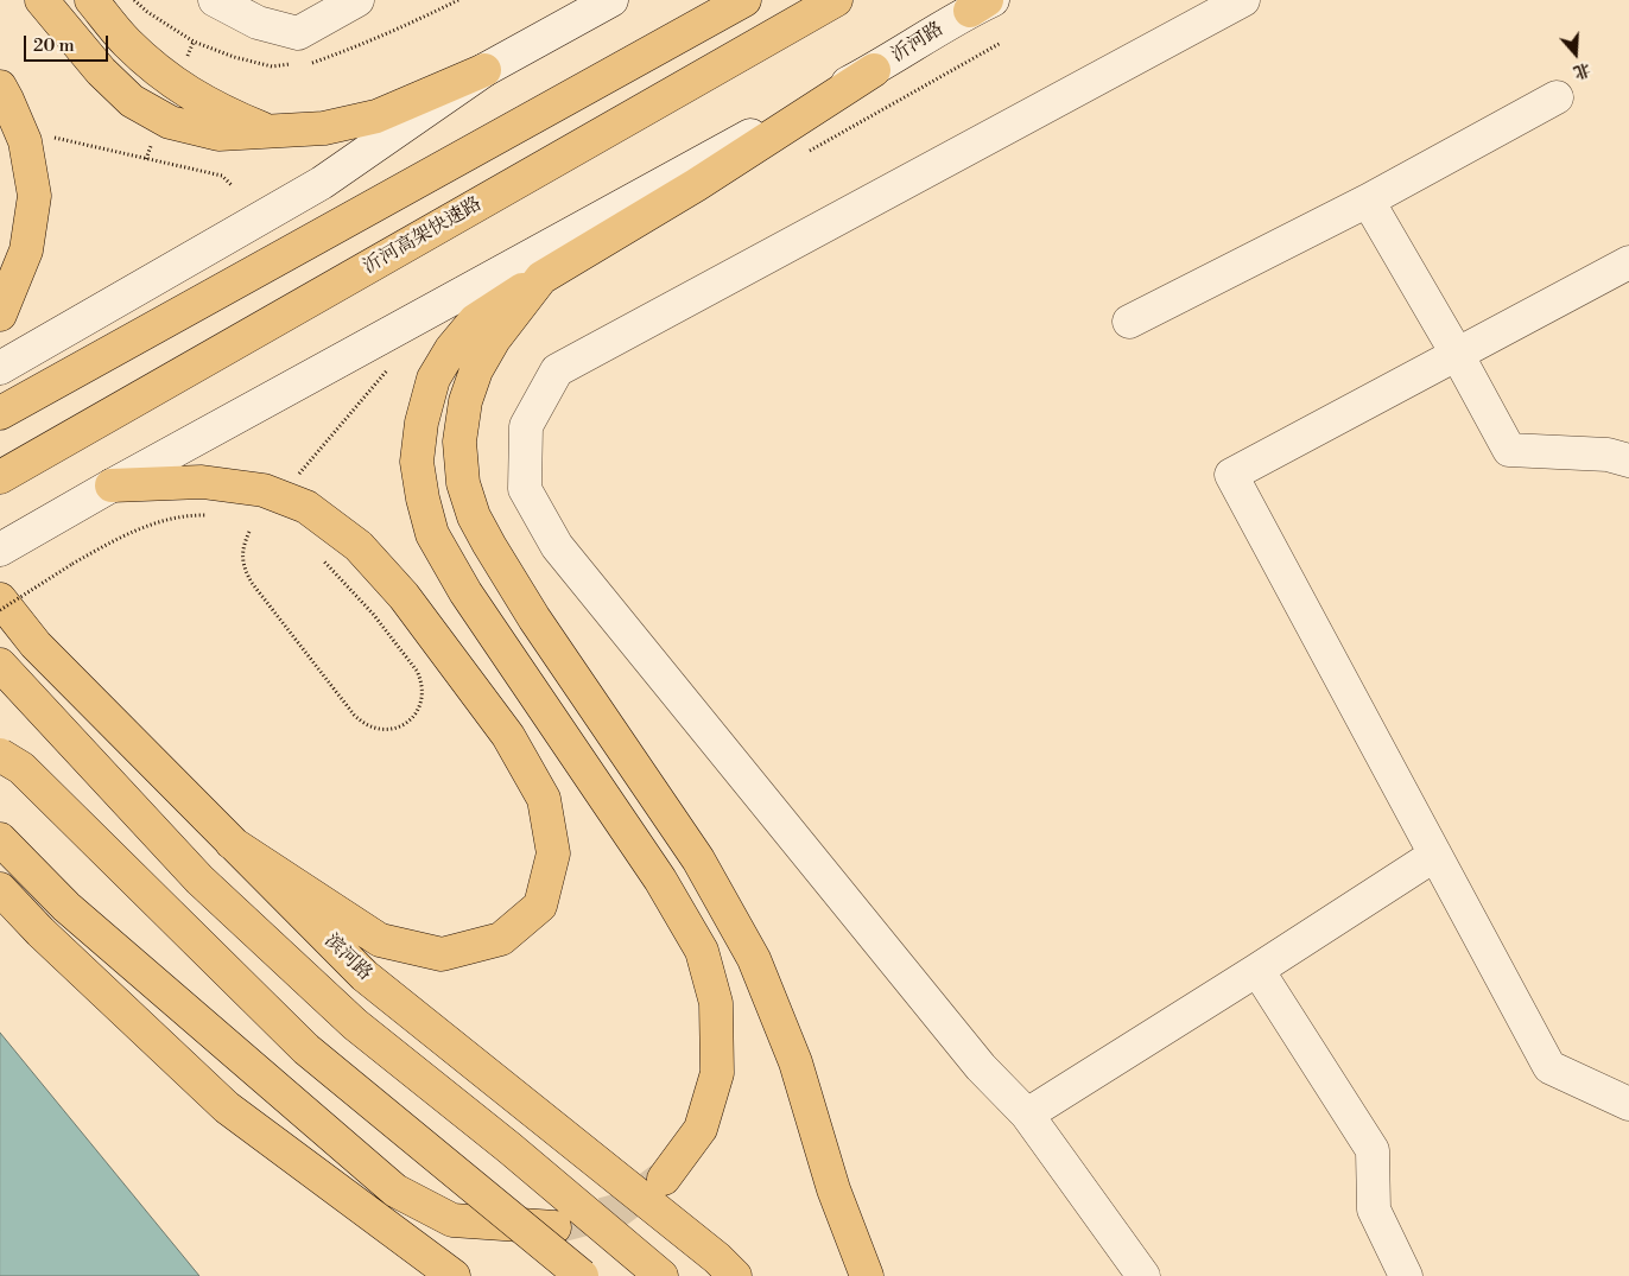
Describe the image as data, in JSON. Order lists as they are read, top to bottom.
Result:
{
  "streets": {
    "main road": ["沂河高架快速路", "滨河路"],
    "street": ["沂河路"]
  },
  "scale_bar": "20 m",
  "north": "bottom"
}
